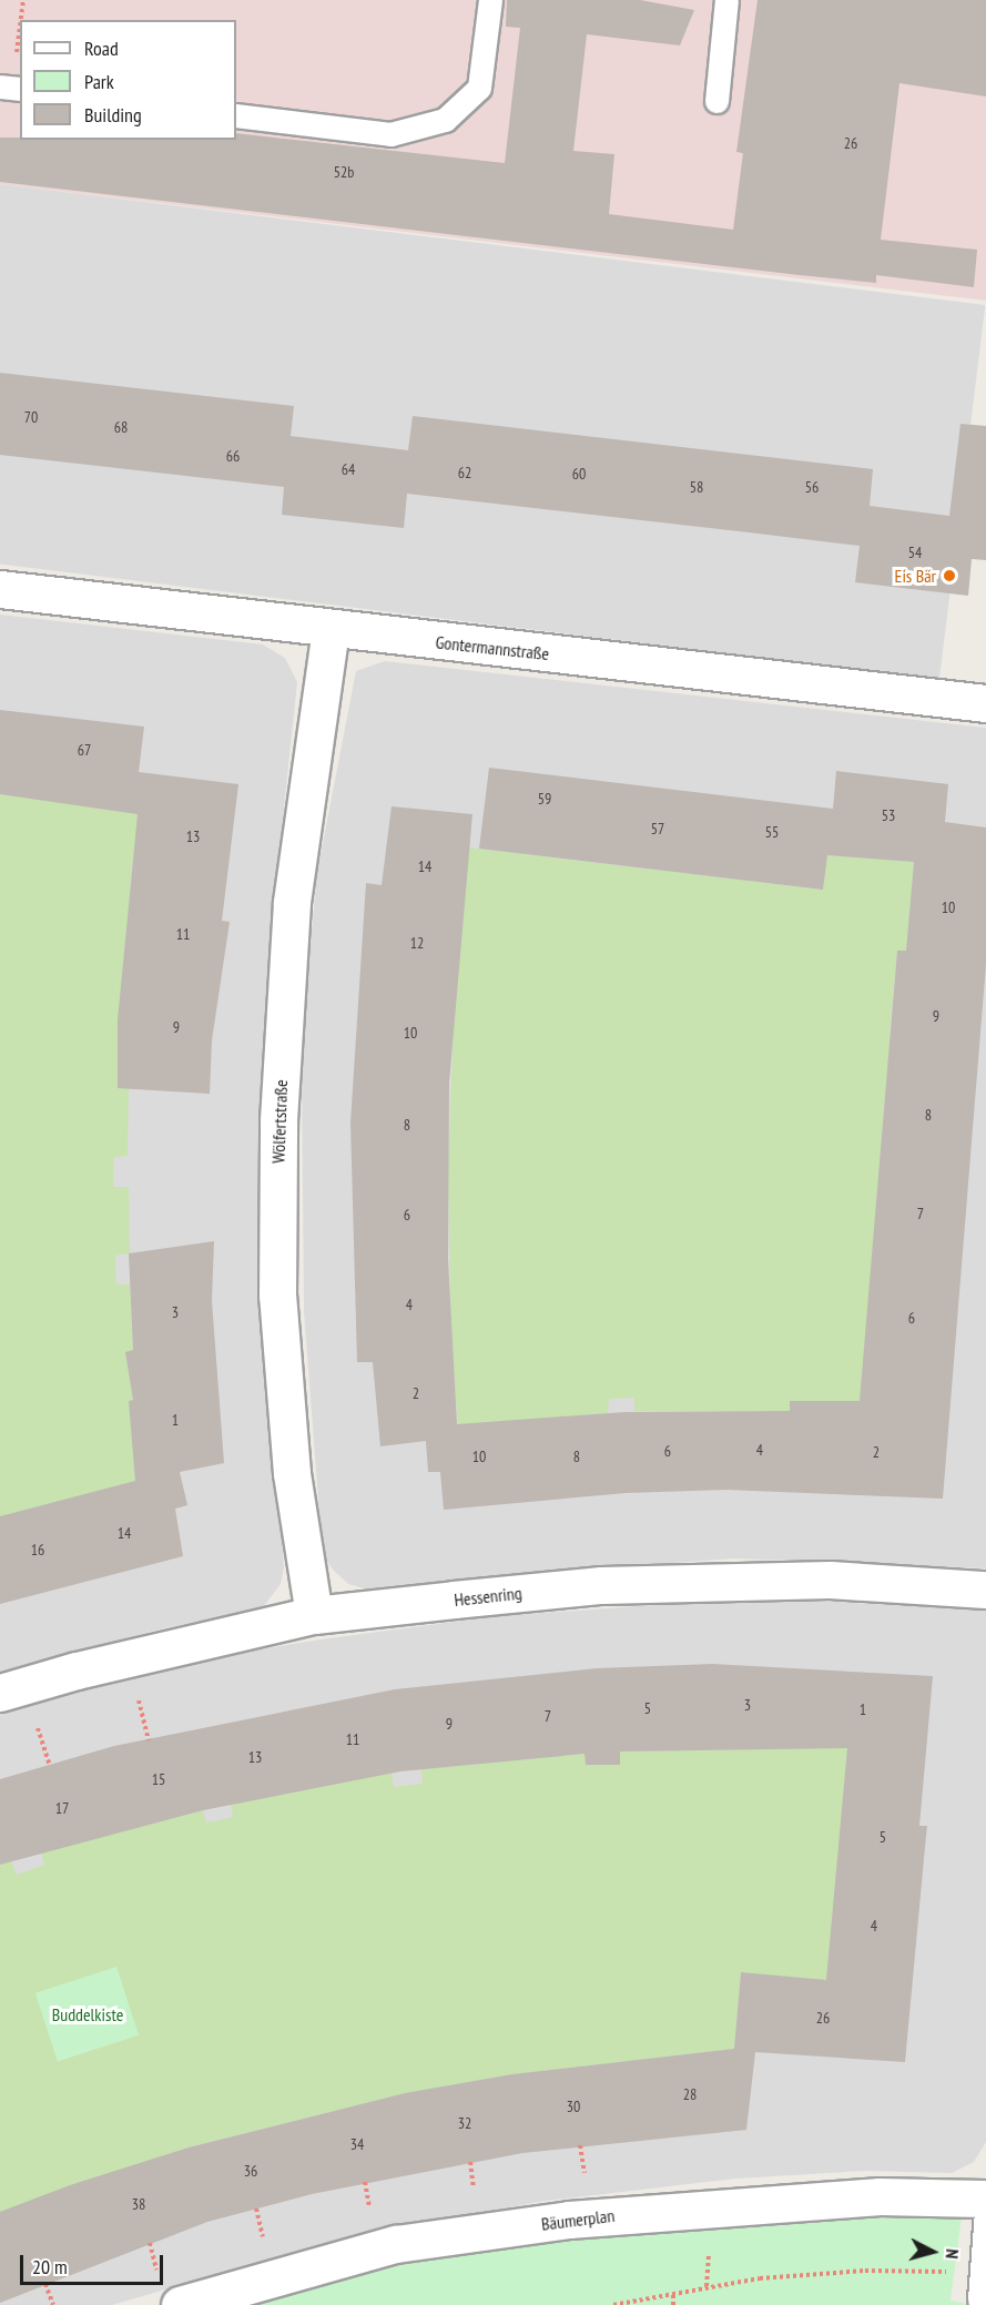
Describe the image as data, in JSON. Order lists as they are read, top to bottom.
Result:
{
  "streets": {
    "street": [
      "Gontermannstraße",
      "Wölfertstraße",
      "Hessenring",
      "Bäumerplan"
    ]
  },
  "crossings": [
    ["Gontermannstraße", "Wölfertstraße"],
    ["Wölfertstraße", "Hessenring"]
  ],
  "parks": ["Buddelkiste"],
  "places": ["Eis Bär"],
  "house_numbers": [
    "26",
    "52b",
    "70",
    "68",
    "66",
    "64",
    "62",
    "60",
    "58",
    "56",
    "54",
    "67",
    "59",
    "53",
    "57",
    "55",
    "13",
    "14",
    "10",
    "11",
    "12",
    "9",
    "9",
    "10",
    "8",
    "8",
    "7",
    "6",
    "4",
    "3",
    "6",
    "2",
    "1",
    "4",
    "6",
    "2",
    "10",
    "8",
    "14",
    "16",
    "3",
    "5",
    "1",
    "7",
    "9",
    "11",
    "13",
    "15",
    "17",
    "5",
    "4",
    "26",
    "28",
    "30",
    "32",
    "34",
    "36",
    "38"
  ],
  "legend": ["Road", "Park", "Building"],
  "scale_bar": "20 m",
  "north": "right"
}
